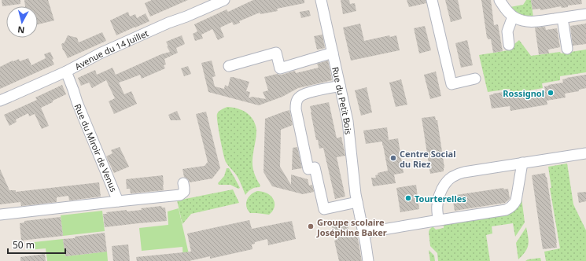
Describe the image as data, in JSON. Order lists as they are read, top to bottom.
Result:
{
  "streets": {
    "street": ["Avenue du 14 Juillet", "Rue du Petit Bois", "Rue du Miroir de Venus"]
  },
  "crossings": [
    ["Avenue du 14 Juillet", "Rue du Miroir de Venus"]
  ],
  "places": [
    "Rossignol",
    "Centre Social du Riez",
    "Tourterelles",
    "Groupe scolaire Joséphine Baker"
  ],
  "scale_bar": "50 m",
  "north": "bottom"
}
